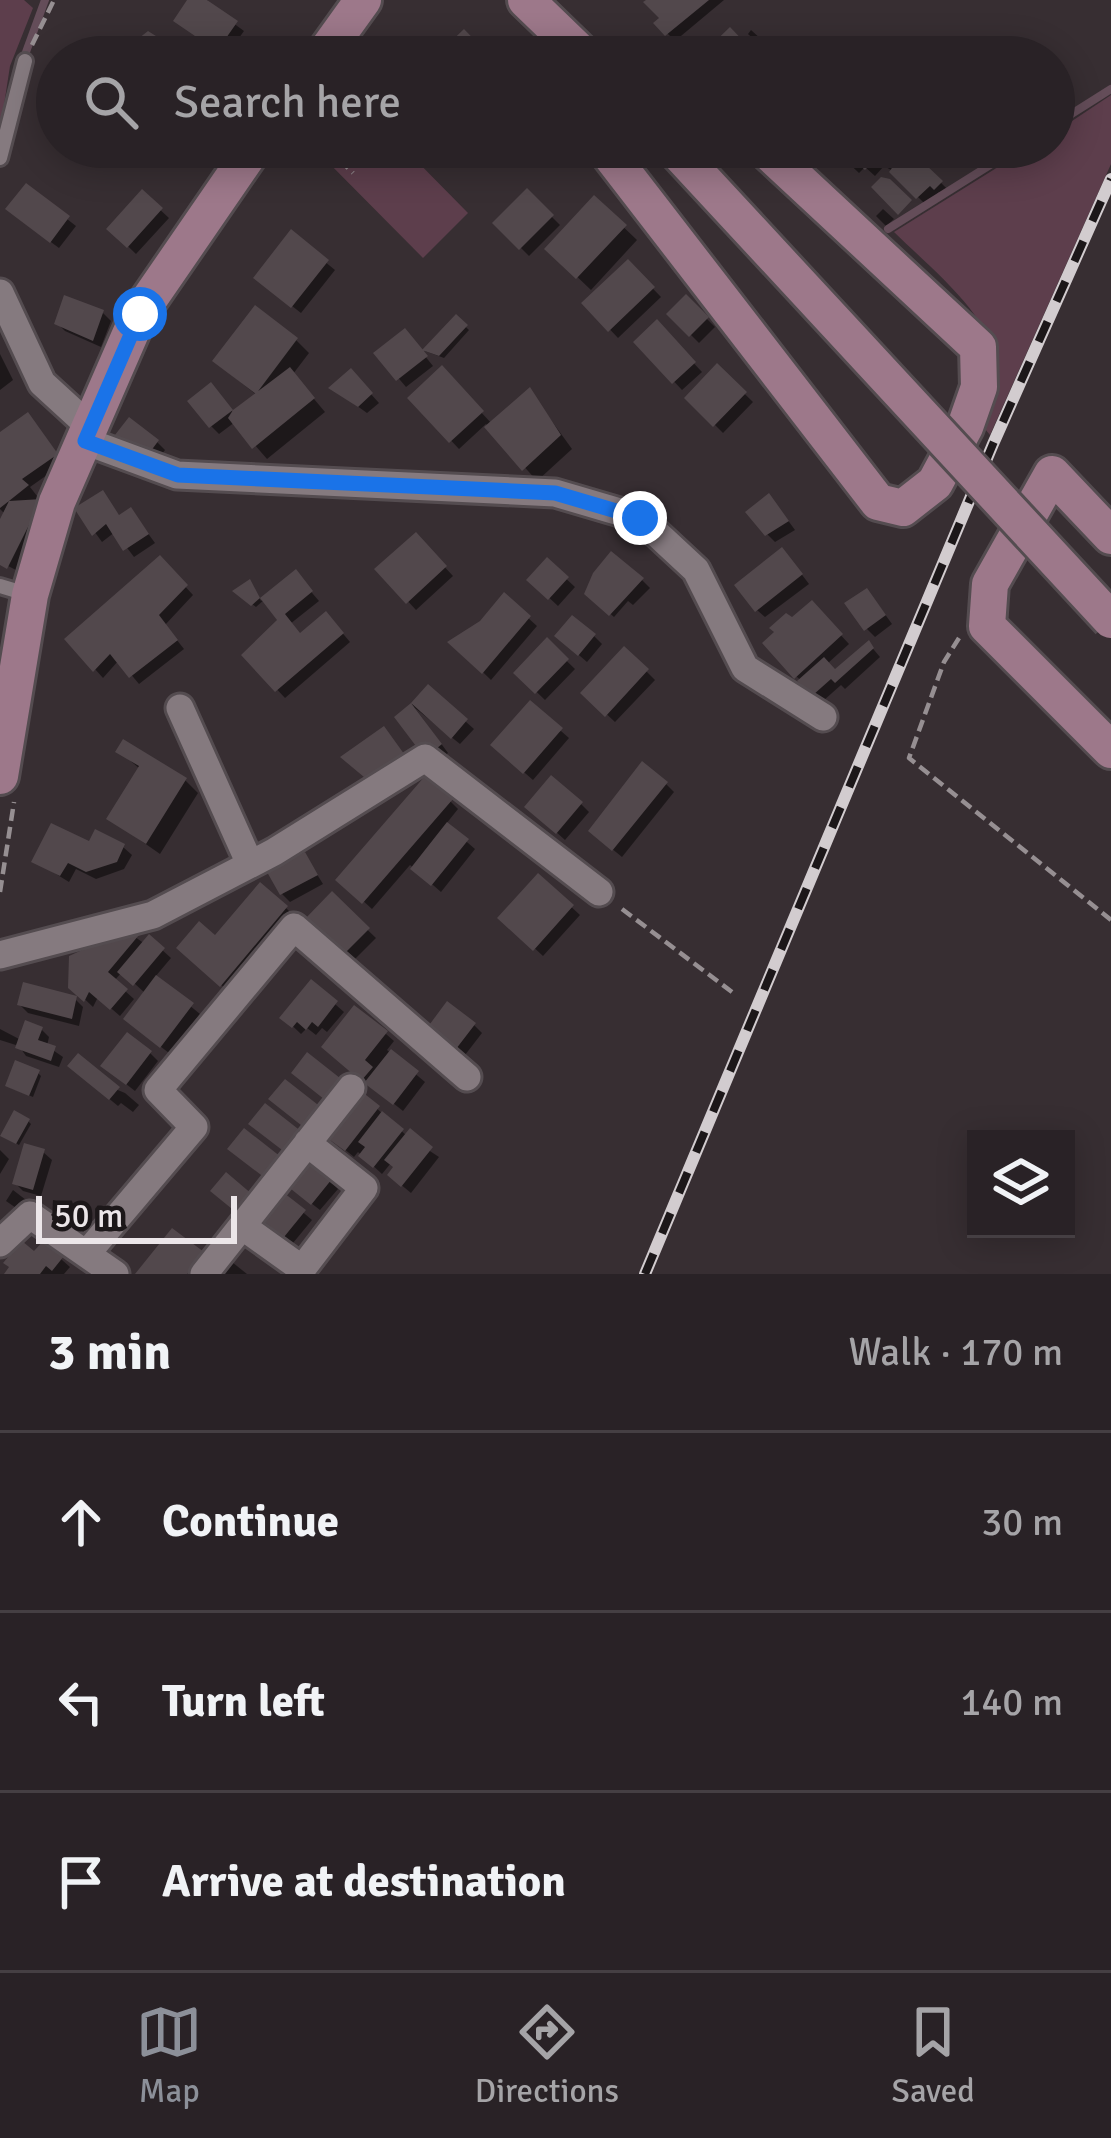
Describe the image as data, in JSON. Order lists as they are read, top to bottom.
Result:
{
  "scale_bar": "50 m",
  "page": {
    "search": "Search here",
    "scale": "50 m",
    "heading": ["3 min", "Walk · 170 m"],
    "list": [
      ["Continue", "30 m"],
      ["Turn left", "140 m"],
      "Arrive at destination"
    ],
    "nav": ["Map", "Directions", "Saved"]
  }
}
